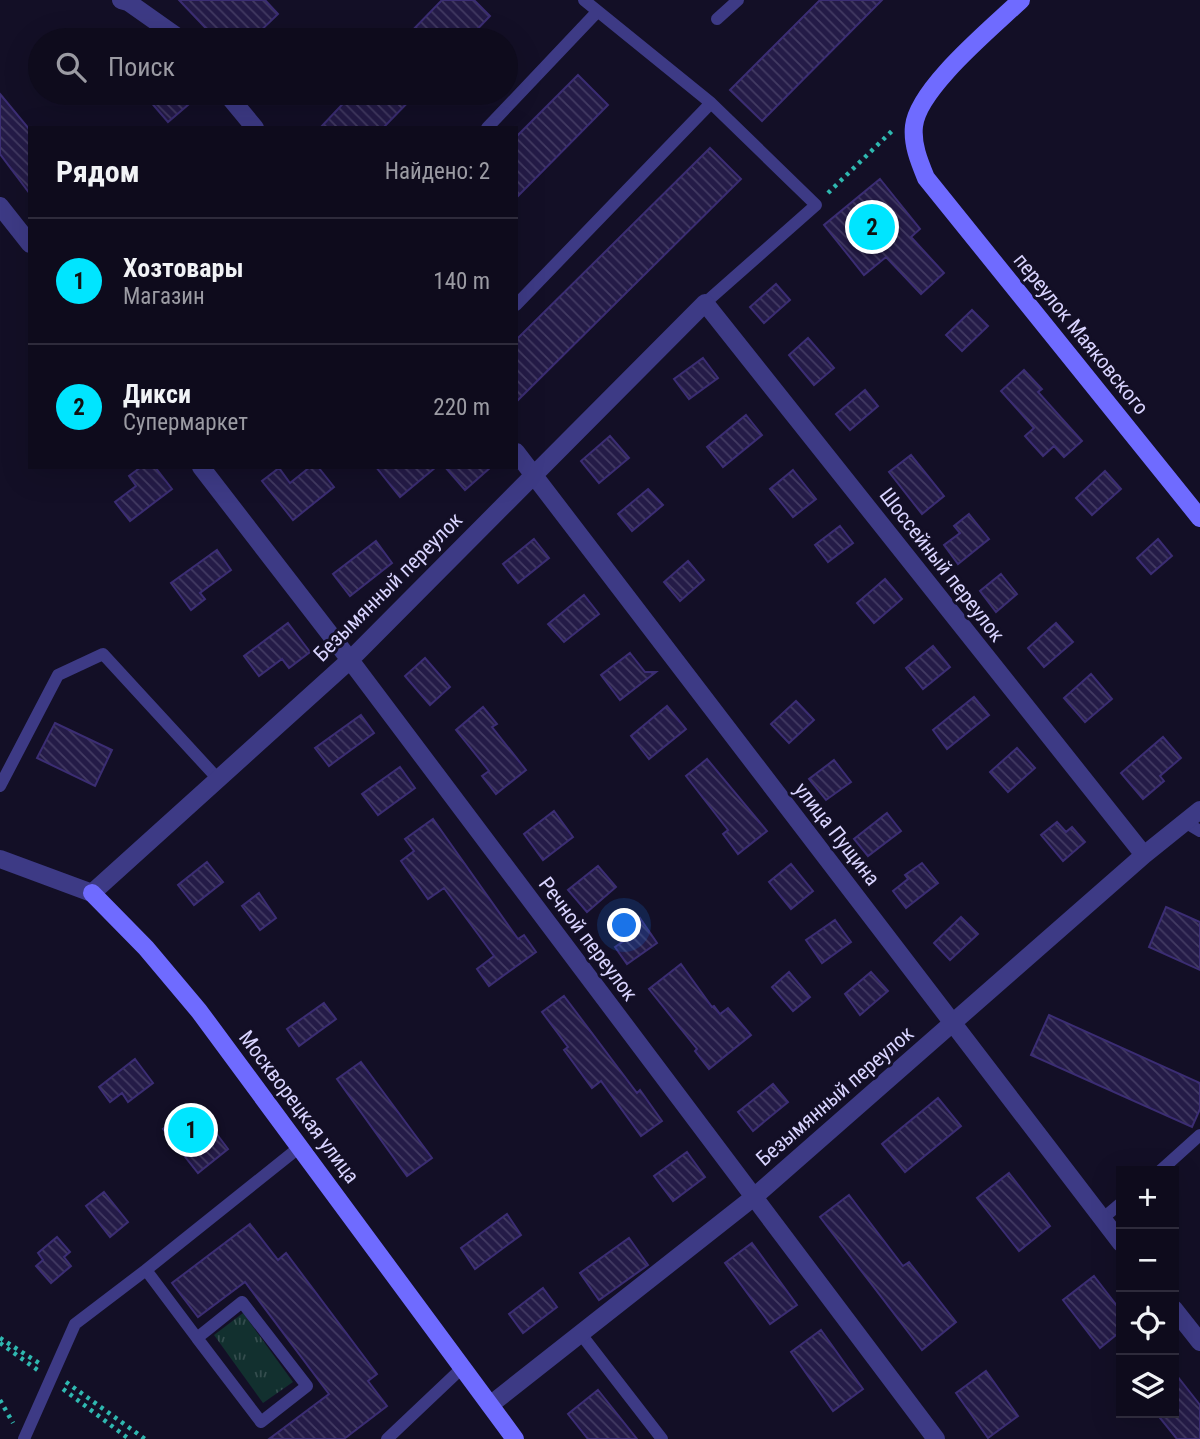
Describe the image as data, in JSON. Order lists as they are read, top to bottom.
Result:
{
  "streets": {
    "street": [
      "переулок Маяковского",
      "Шоссейный переулок",
      "Безымянный переулок",
      "улица Пущина",
      "Речной переулок",
      "Москворецкая улица"
    ]
  },
  "crossings": [
    ["Шоссейный переулок", "Безымянный переулок"],
    ["Безымянный переулок", "улица Пущина"],
    ["Безымянный переулок", "Речной переулок"],
    ["Безымянный переулок", "Москворецкая улица"]
  ],
  "page": {
    "search": "Поиск",
    "heading": ["Рядом", "Найдено: 2"],
    "pins": ["2", "1"],
    "list": [
      {
        "mark": "1",
        "name": "Хозтовары",
        "note": "Магазин",
        "value": "140 m"
      },
      {
        "mark": "2",
        "name": "Дикси",
        "note": "Супермаркет",
        "value": "220 m"
      }
    ],
    "map_buttons": ["+", "−"]
  }
}
